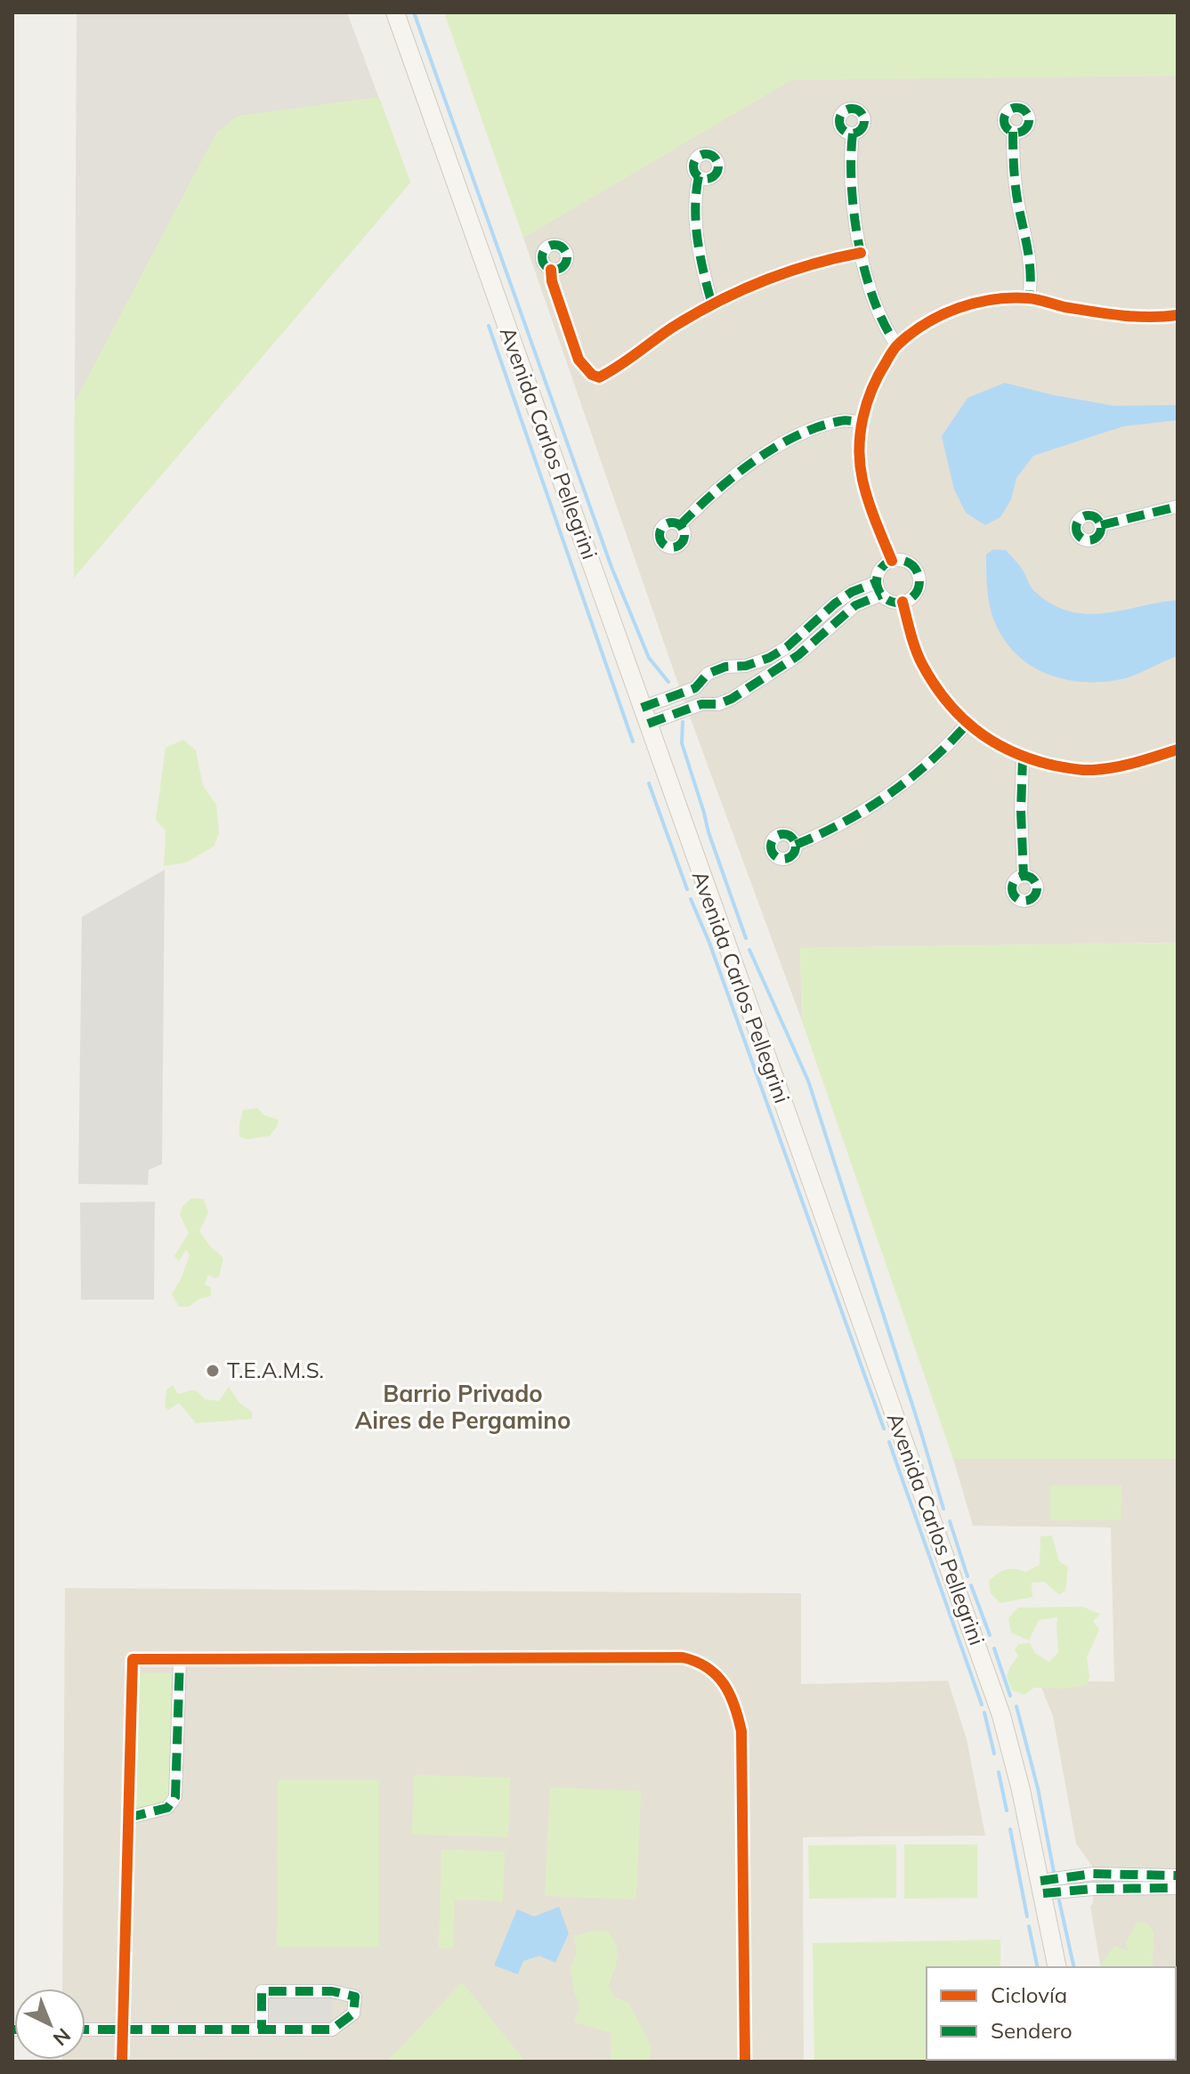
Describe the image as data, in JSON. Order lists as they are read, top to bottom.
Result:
{
  "streets": {
    "main road": ["Avenida Carlos Pellegrini"]
  },
  "districts": ["Barrio Privado Aires de Pergamino"],
  "places": ["T.E.A.M.S."],
  "legend": ["Ciclovía", "Sendero"],
  "north": "bottom right"
}
